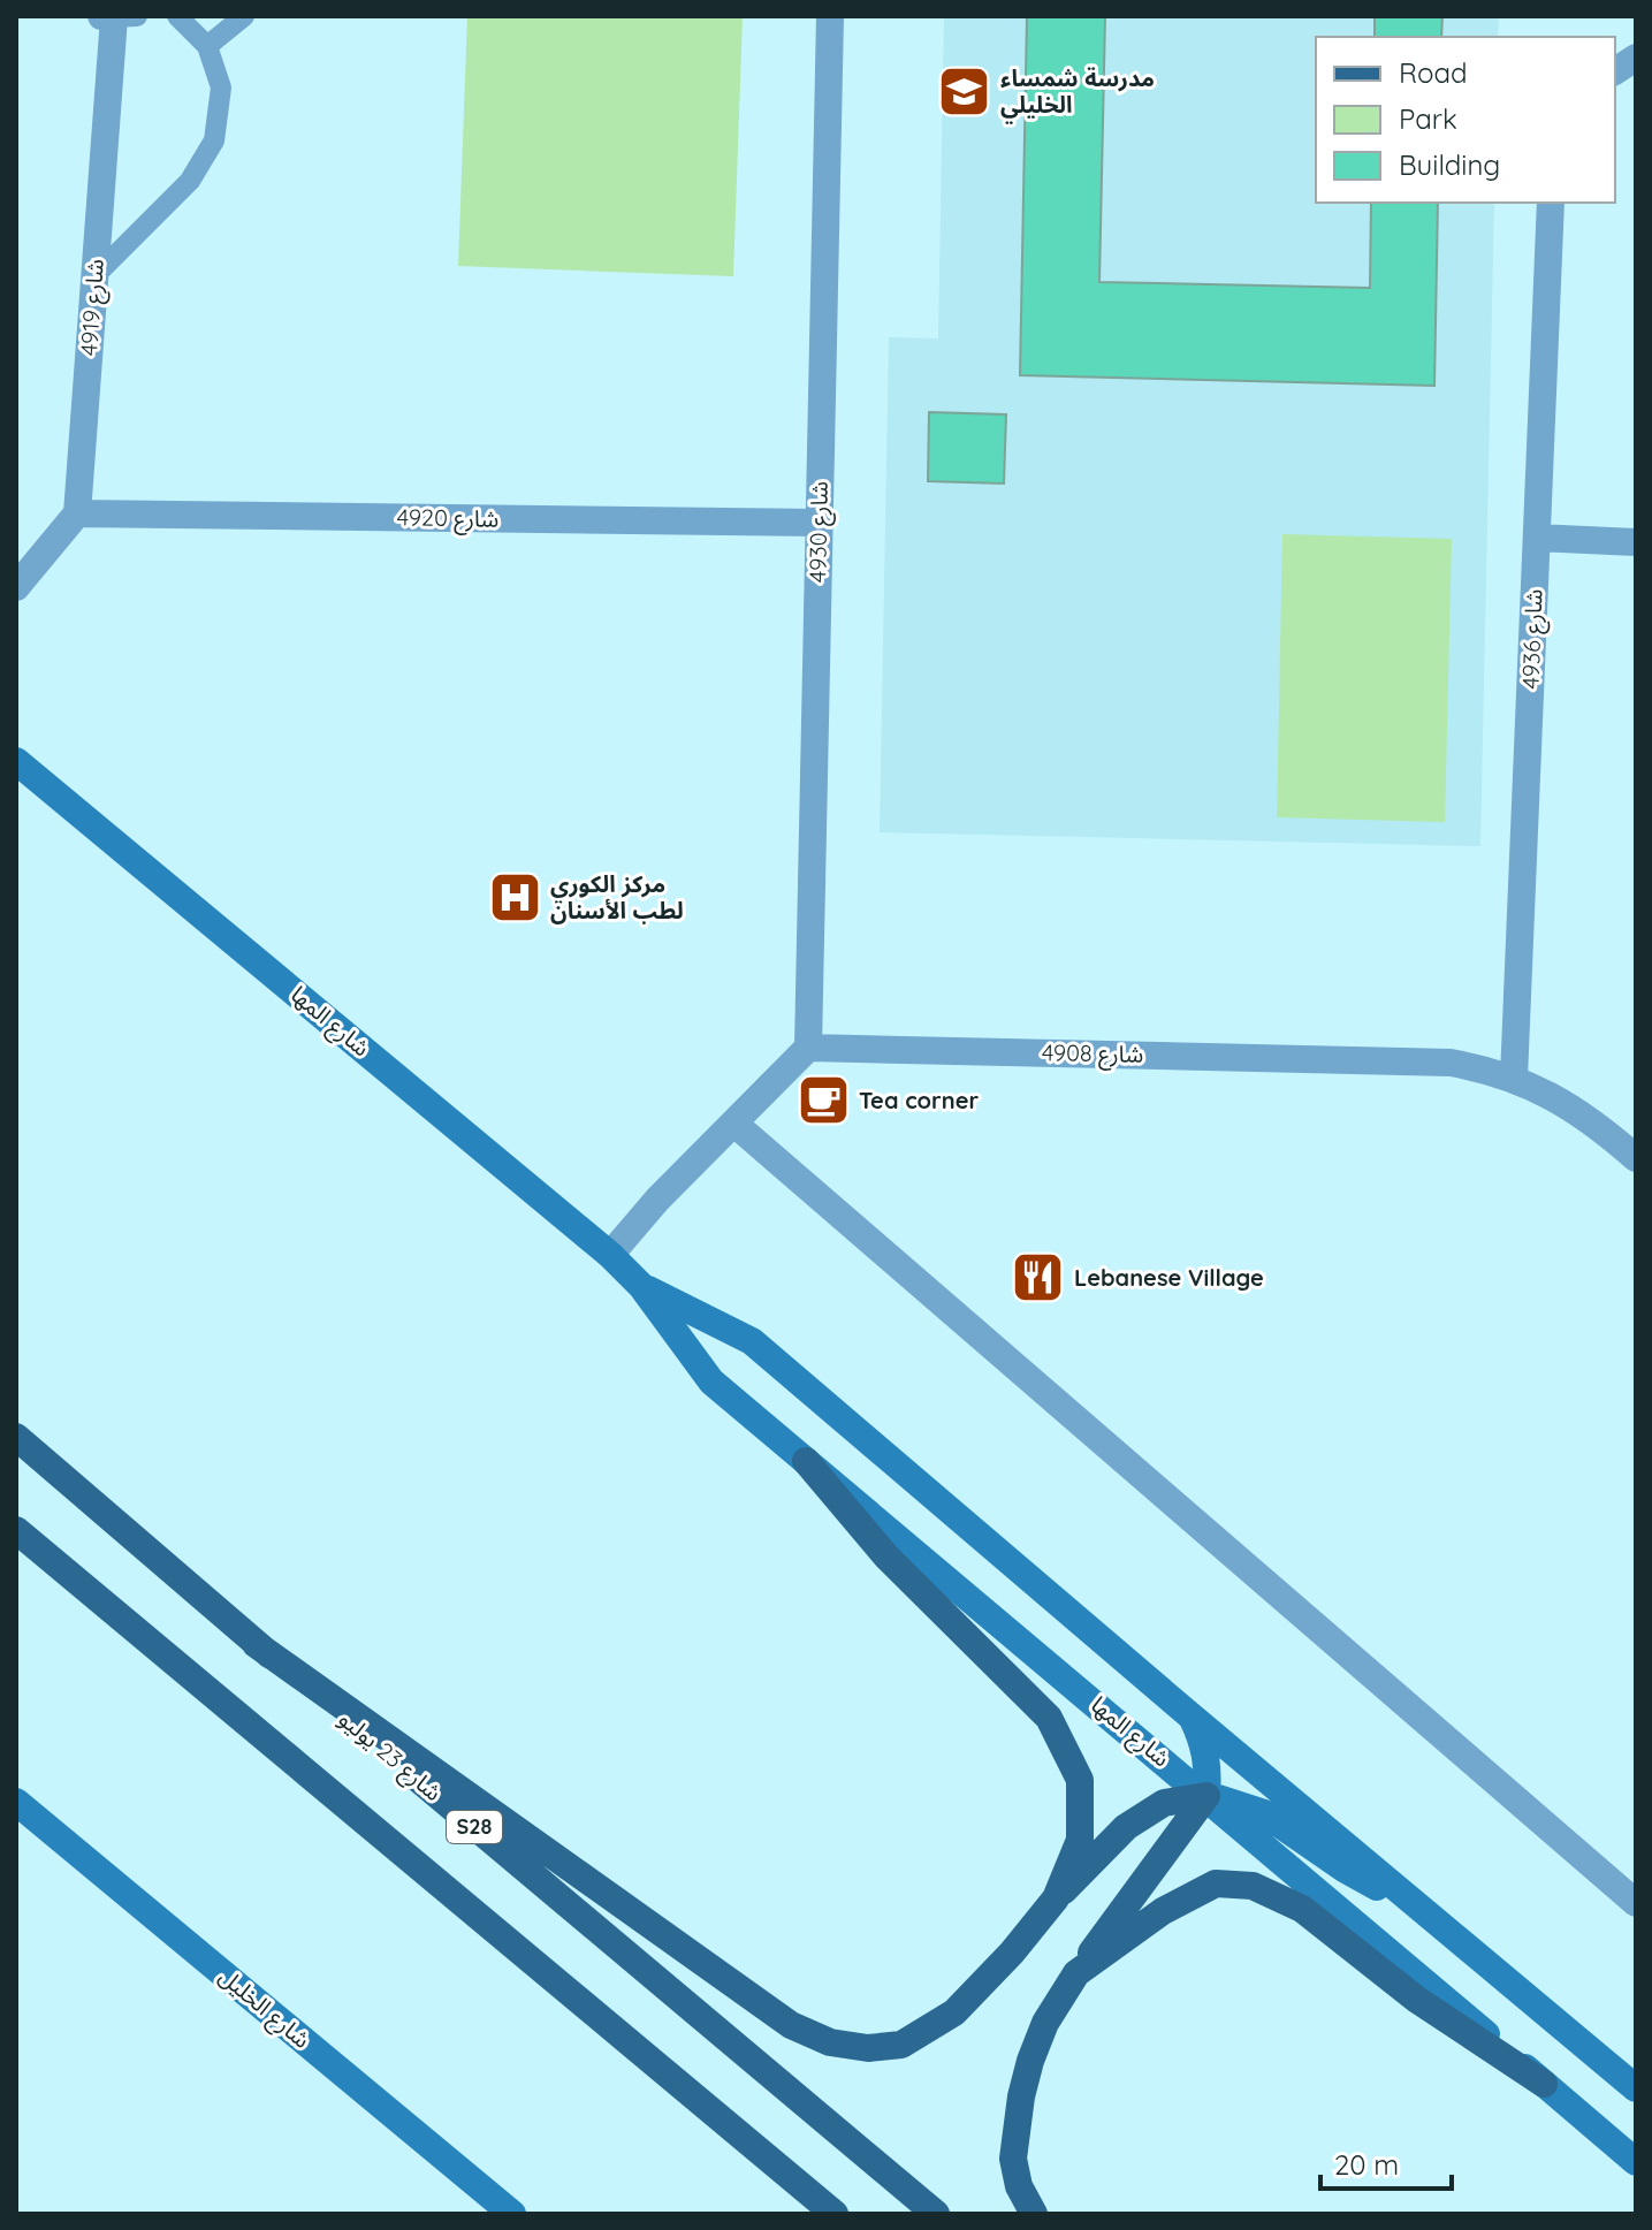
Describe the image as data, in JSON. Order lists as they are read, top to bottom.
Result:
{
  "streets": {
    "main road": ["شارع 23 يوليو", "S28"],
    "street": [
      "4919 شارع",
      "4920 شارع",
      "4930 شارع",
      "4936 شارع",
      "شارع المها",
      "4908 شارع",
      "شارع الخليل"
    ]
  },
  "crossings": [
    ["4919 شارع", "4920 شارع"],
    ["4920 شارع", "4930 شارع"],
    ["4930 شارع", "4908 شارع"],
    ["4936 شارع", "4908 شارع"]
  ],
  "places": {
    "school or university": ["مدرسة شمساء الخليلي"],
    "hospital": ["مركز الكوري لطب الأسنان"],
    "cafe": ["Tea corner"],
    "restaurant": ["Lebanese Village"]
  },
  "legend": ["Road", "Park", "Building"],
  "scale_bar": "20 m"
}
